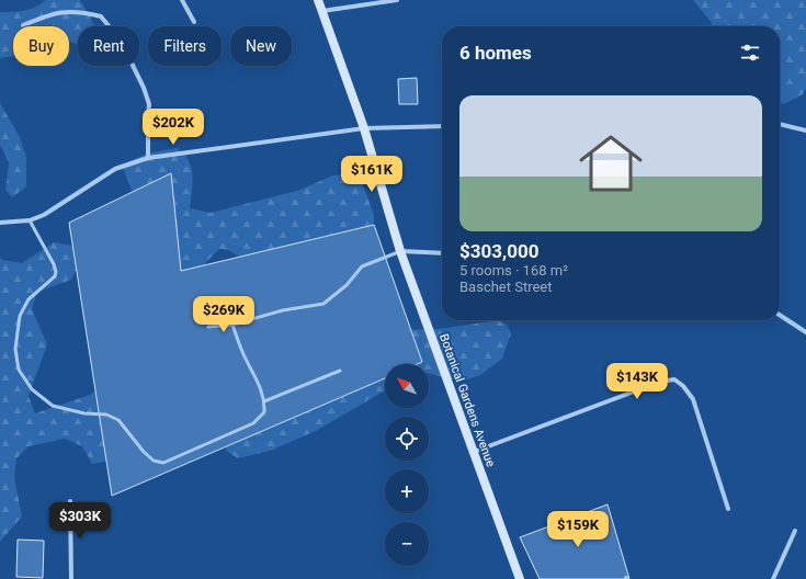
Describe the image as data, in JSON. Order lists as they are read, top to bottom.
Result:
{
  "streets": {
    "street": ["Botanical Gardens Avenue"]
  },
  "north": "top left",
  "page": {
    "chip": [
      "Buy",
      "Rent",
      "Filters",
      "New"
    ],
    "heading": "6 homes",
    "list": [
      {
        "name": "$303,000",
        "note": "5 rooms · 168 m² · Baschet Street"
      }
    ],
    "price": [
      "$202K",
      "$161K",
      "$269K",
      "$143K",
      "$303K",
      "$159K"
    ],
    "map_buttons": ["+", "−"]
  }
}
